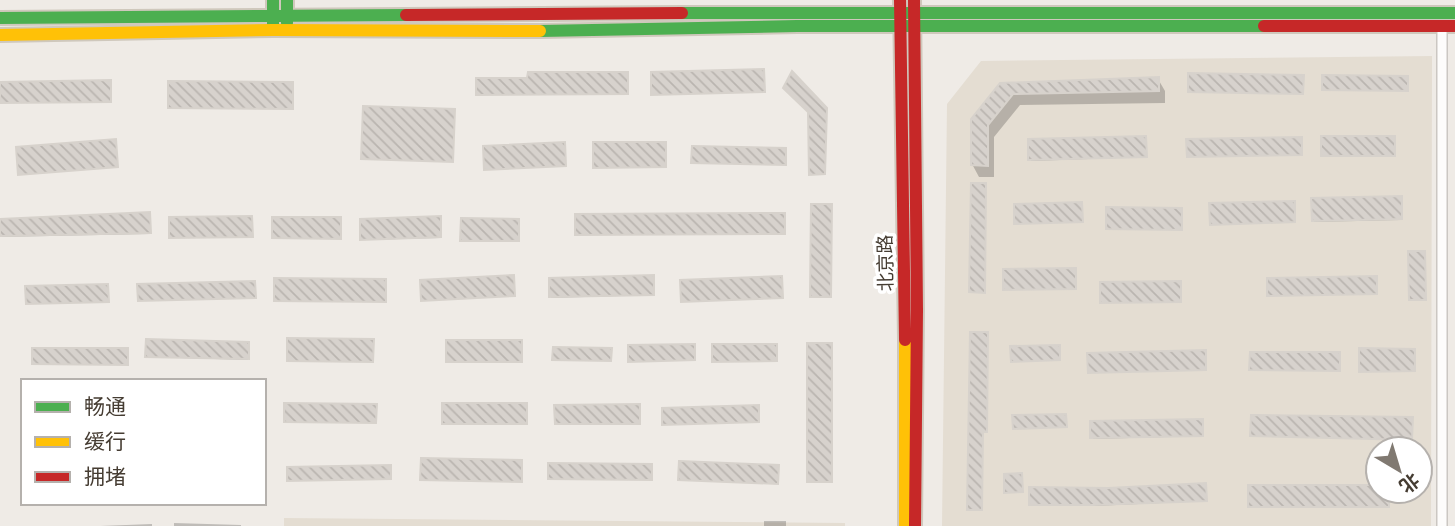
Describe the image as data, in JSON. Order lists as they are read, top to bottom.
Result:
{
  "streets": {
    "street": ["北京路"]
  },
  "legend": ["畅通", "缓行", "拥堵"],
  "north": "bottom right"
}
